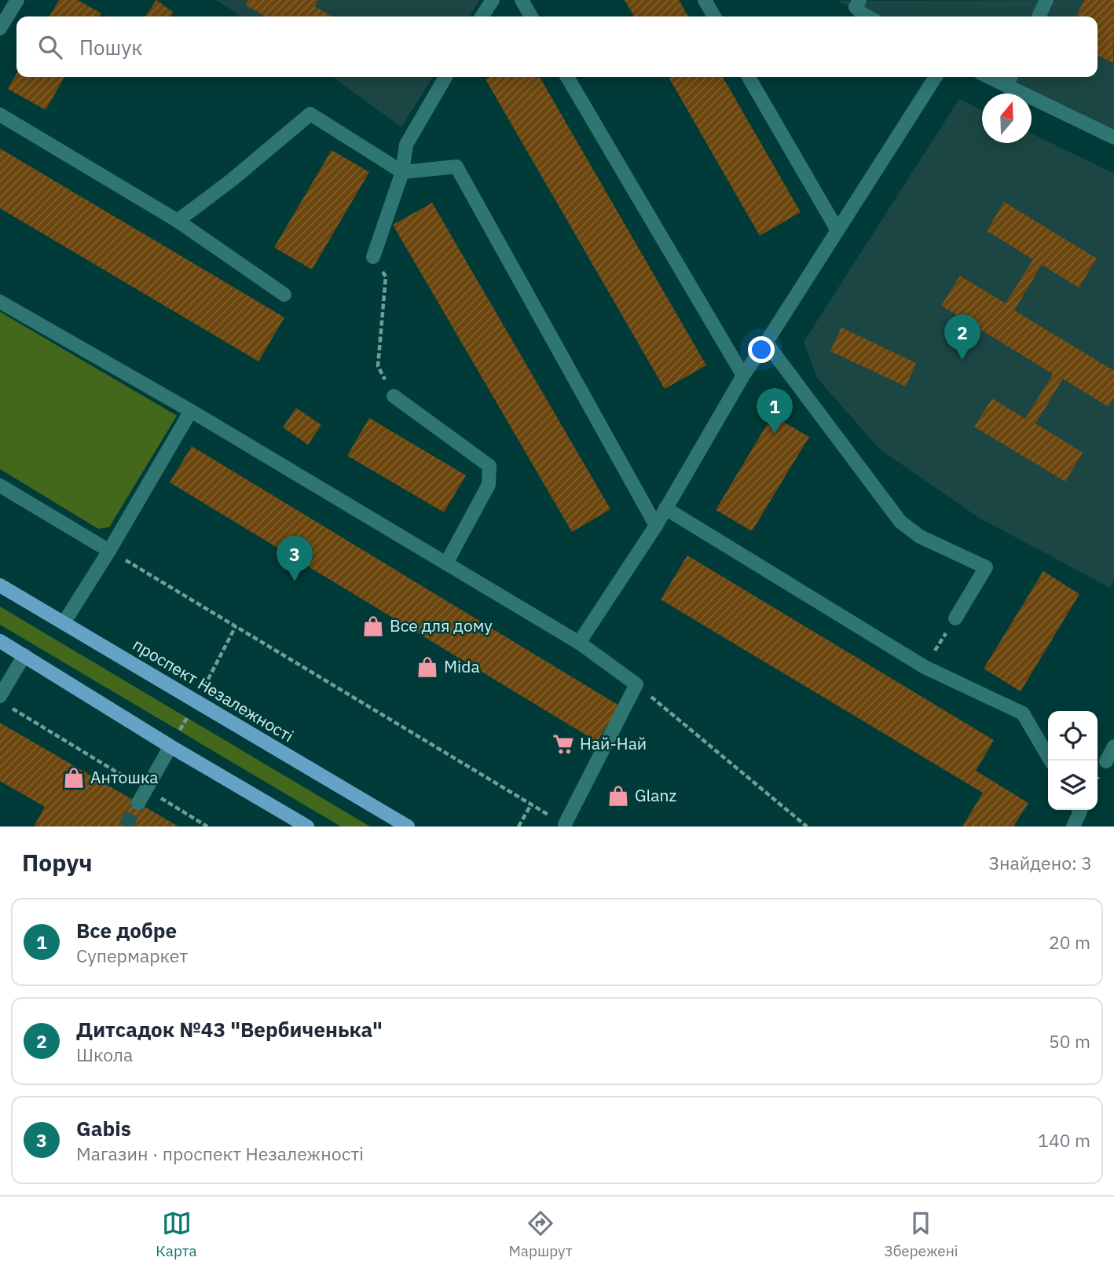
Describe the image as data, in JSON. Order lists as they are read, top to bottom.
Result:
{
  "streets": {
    "main road": ["проспект Незалежності"]
  },
  "places": {
    "shop": [
      "Все для дому",
      "Mida",
      "Антошка",
      "Glanz"
    ],
    "supermarket": ["Най-Най"]
  },
  "north": "top",
  "page": {
    "search": "Пошук",
    "pins": ["2", "1", "3"],
    "heading": ["Поруч", "Знайдено: 3"],
    "list": [
      {
        "mark": "1",
        "name": "Все добре",
        "note": "Супермаркет",
        "value": "20 m"
      },
      {
        "mark": "2",
        "name": "Дитсадок №43 \"Вербиченька\"",
        "note": "Школа",
        "value": "50 m"
      },
      {
        "mark": "3",
        "name": "Gabis",
        "note": "Магазин · проспект Незалежності",
        "value": "140 m"
      }
    ],
    "nav": ["Карта", "Маршрут", "Збережені"]
  }
}
